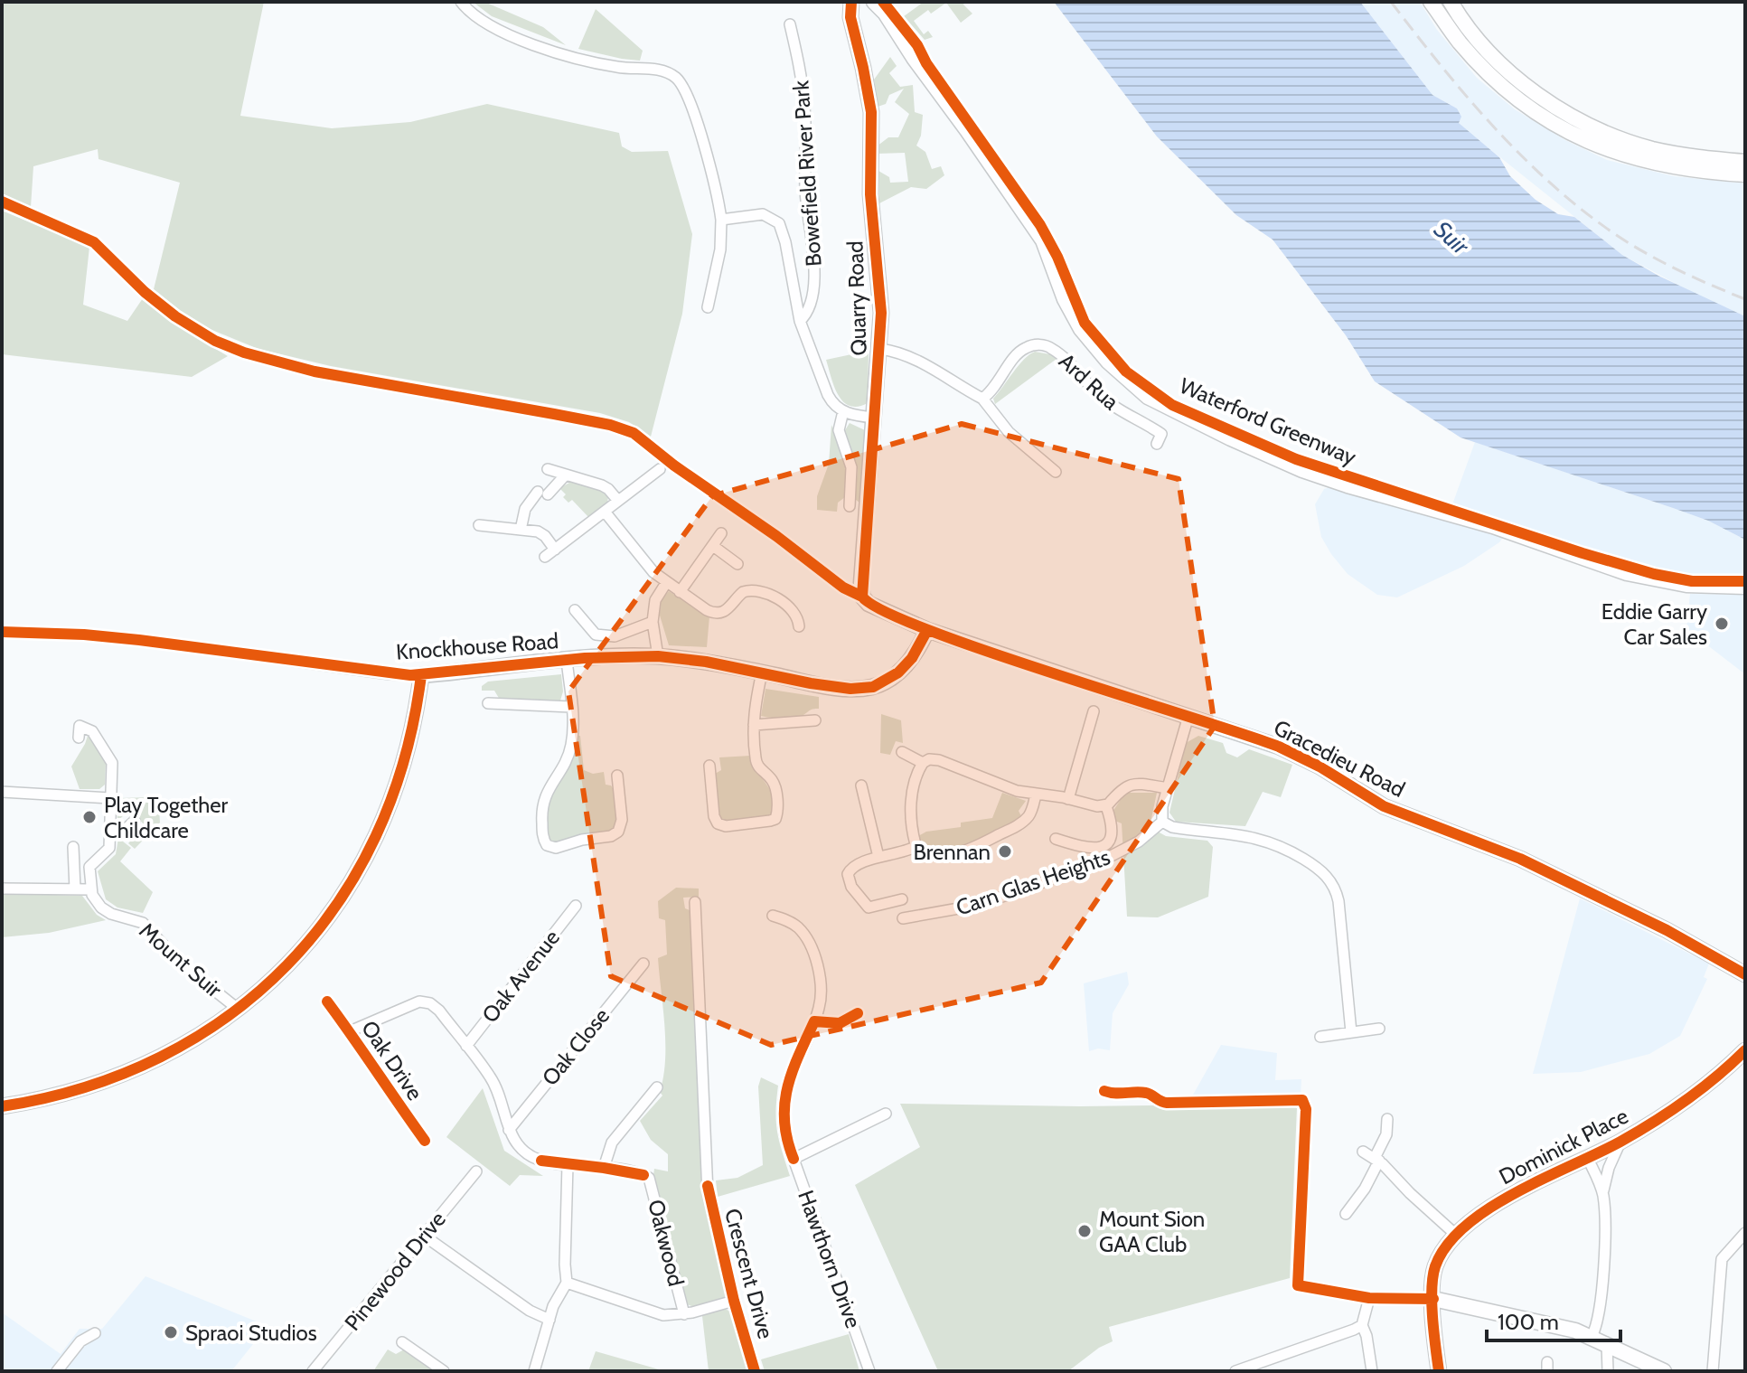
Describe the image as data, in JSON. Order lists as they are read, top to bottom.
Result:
{
  "streets": {
    "street": [
      "Bowefield River Park",
      "Quarry Road",
      "Ard Rua",
      "Knockhouse Road",
      "Gracedieu Road",
      "Carn Glas Heights",
      "Mount Suir",
      "Oak Avenue",
      "Oak Close",
      "Oak Drive",
      "Dominick Place",
      "Oakwood",
      "Hawthorn Drive",
      "Pinewood Drive",
      "Crescent Drive"
    ],
    "cycle path": ["Waterford Greenway"]
  },
  "crossings": [
    ["Quarry Road", "Gracedieu Road"],
    ["Knockhouse Road", "Gracedieu Road"],
    ["Oak Avenue", "Oak Drive"],
    ["Oak Close", "Oak Drive"],
    ["Oak Drive", "Oakwood"]
  ],
  "water": ["Suir"],
  "places": [
    "Eddie Garry Car Sales",
    "Play Together Childcare",
    "Brennan",
    "Mount Sion GAA Club",
    "Spraoi Studios"
  ],
  "scale_bar": "100 m"
}
